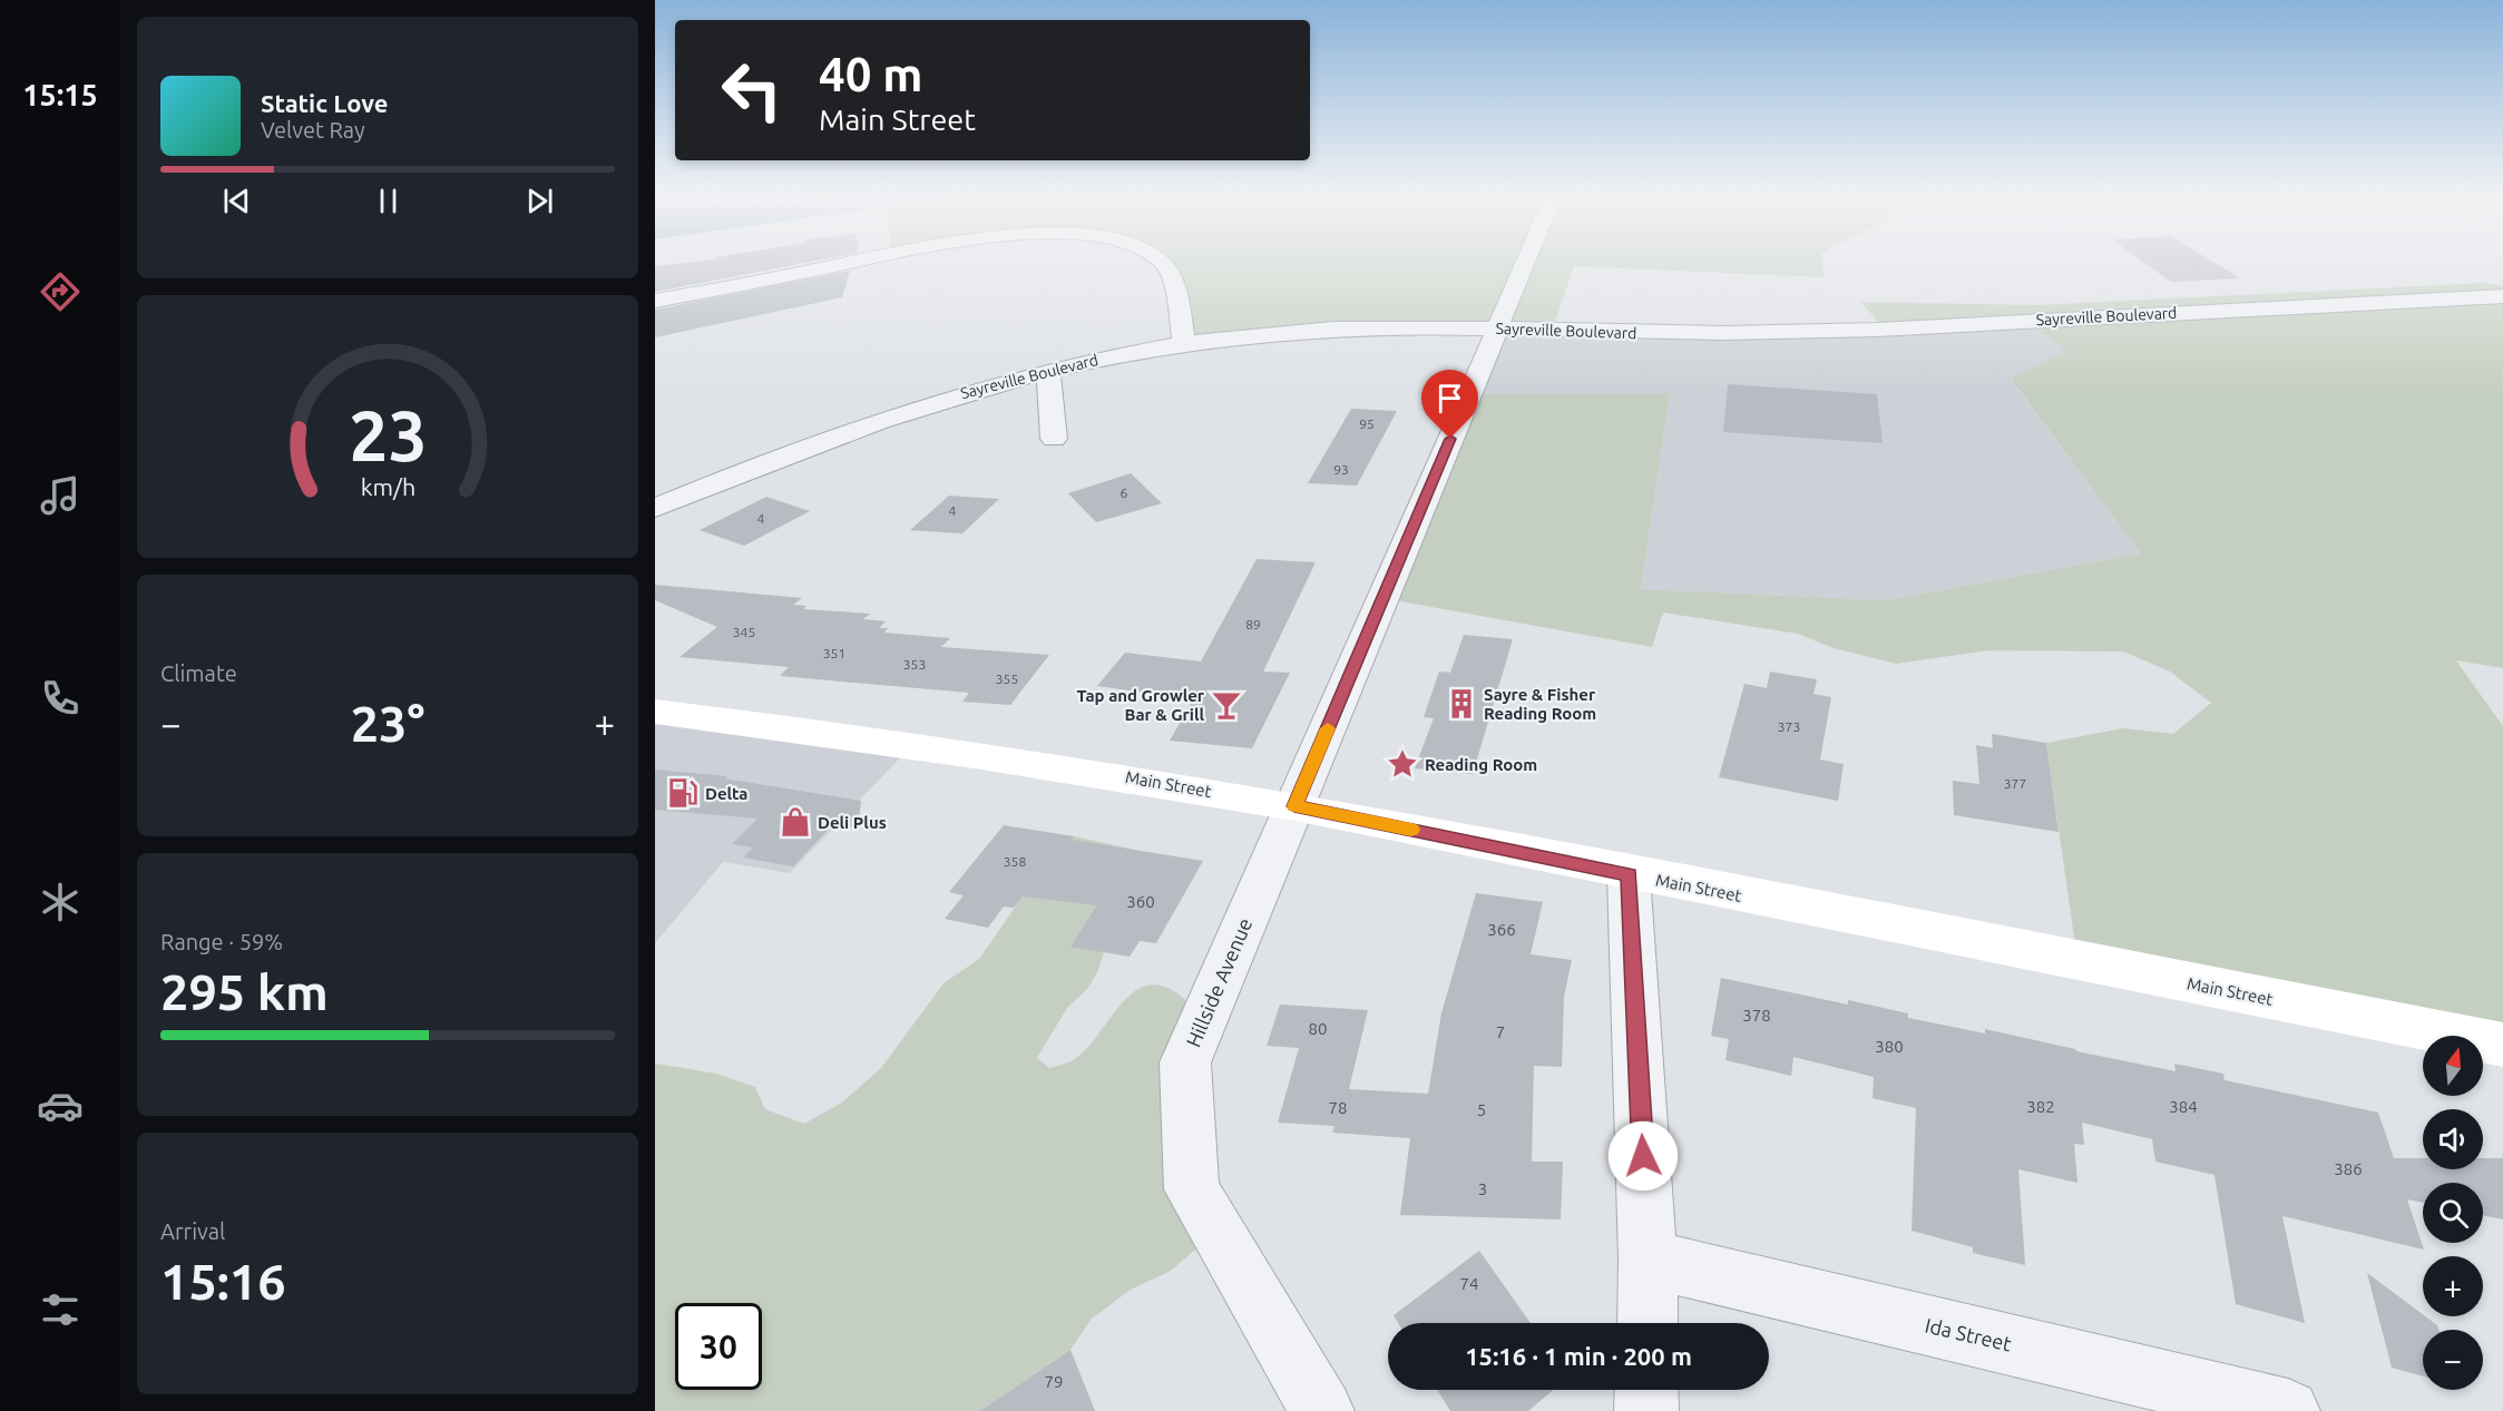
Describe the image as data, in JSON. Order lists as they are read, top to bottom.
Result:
{
  "streets": {
    "main road": ["Main Street"],
    "street": ["Sayreville Boulevard", "Hillside Avenue", "Ida Street"]
  },
  "crossings": [
    ["Sayreville Boulevard", "Hillside Avenue"],
    ["Main Street", "Hillside Avenue"]
  ],
  "places": {
    "building": ["Sayre & Fisher Reading Room"],
    "bar": ["Tap and Growler Bar & Grill"],
    "place": ["Reading Room"],
    "fuel station": ["Delta"],
    "shop": ["Deli Plus"]
  },
  "house_numbers": [
    "95",
    "93",
    "6",
    "4",
    "4",
    "89",
    "345",
    "351",
    "353",
    "355",
    "373",
    "377",
    "358",
    "360",
    "366",
    "378",
    "80",
    "7",
    "380",
    "382",
    "384",
    "78",
    "5",
    "386",
    "3",
    "74",
    "79"
  ],
  "north": "top",
  "page": {
    "tabs": "15:15",
    "turn": ["40 m", "Main Street"],
    "song": ["Static Love", "Velvet Ray"],
    "tile": [
      "Climate",
      ["Range · 59%", "295 km"],
      ["Arrival", "15:16"]
    ],
    "heat": ["−", "23°", "+"],
    "map_buttons": ["+", "−"],
    "limit": "30",
    "trip": "15:16 · 1 min · 200 m",
    "gauge": ["23", "km/h"]
  }
}
